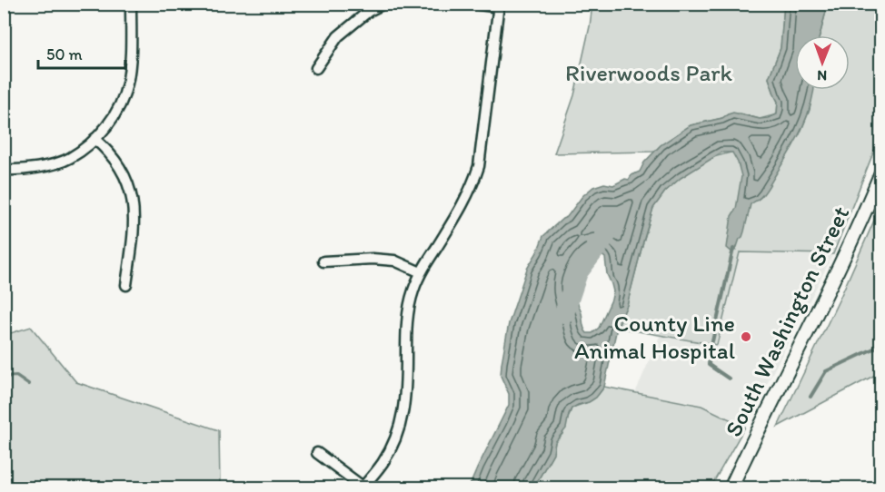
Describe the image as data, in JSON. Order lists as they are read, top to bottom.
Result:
{
  "streets": {
    "main road": ["South Washington Street"]
  },
  "parks": ["Riverwoods Park"],
  "places": ["County Line Animal Hospital"],
  "scale_bar": "50 m",
  "north": "bottom"
}
